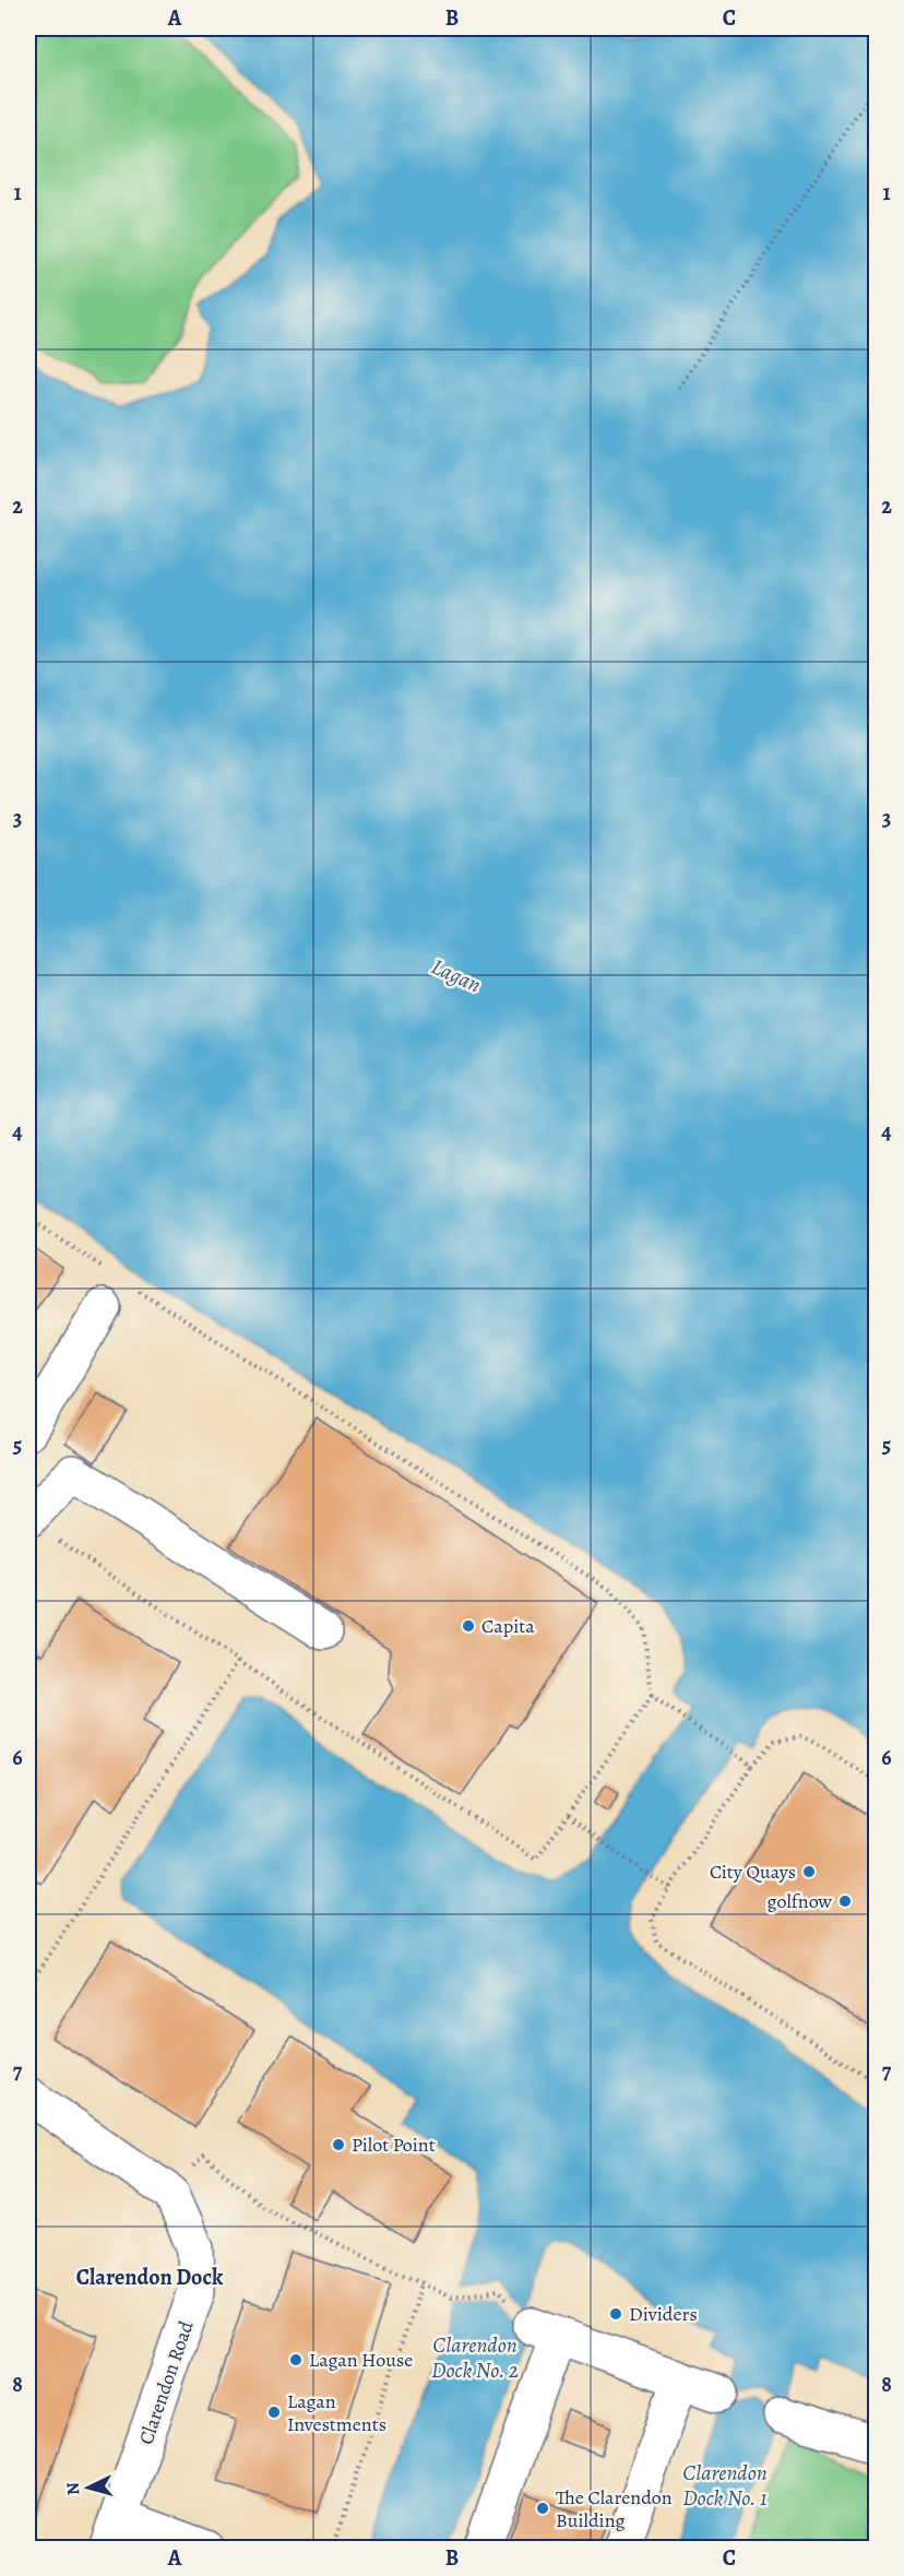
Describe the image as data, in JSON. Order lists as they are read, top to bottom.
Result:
{
  "streets": {
    "street": ["Clarendon Road"]
  },
  "districts": ["Clarendon Dock"],
  "water": ["Lagan", "Clarendon Dock No. 2", "Clarendon Dock No. 1"],
  "places": [
    "Capita",
    "City Quays",
    "golfnow",
    "Pilot Point",
    "Dividers",
    "Lagan House",
    "Lagan Investments",
    "The Clarendon Building"
  ],
  "north": "left",
  "grid": {
    "columns": ["A", "B", "C"],
    "rows": [
      "1",
      "2",
      "3",
      "4",
      "5",
      "6",
      "7",
      "8"
    ]
  }
}
